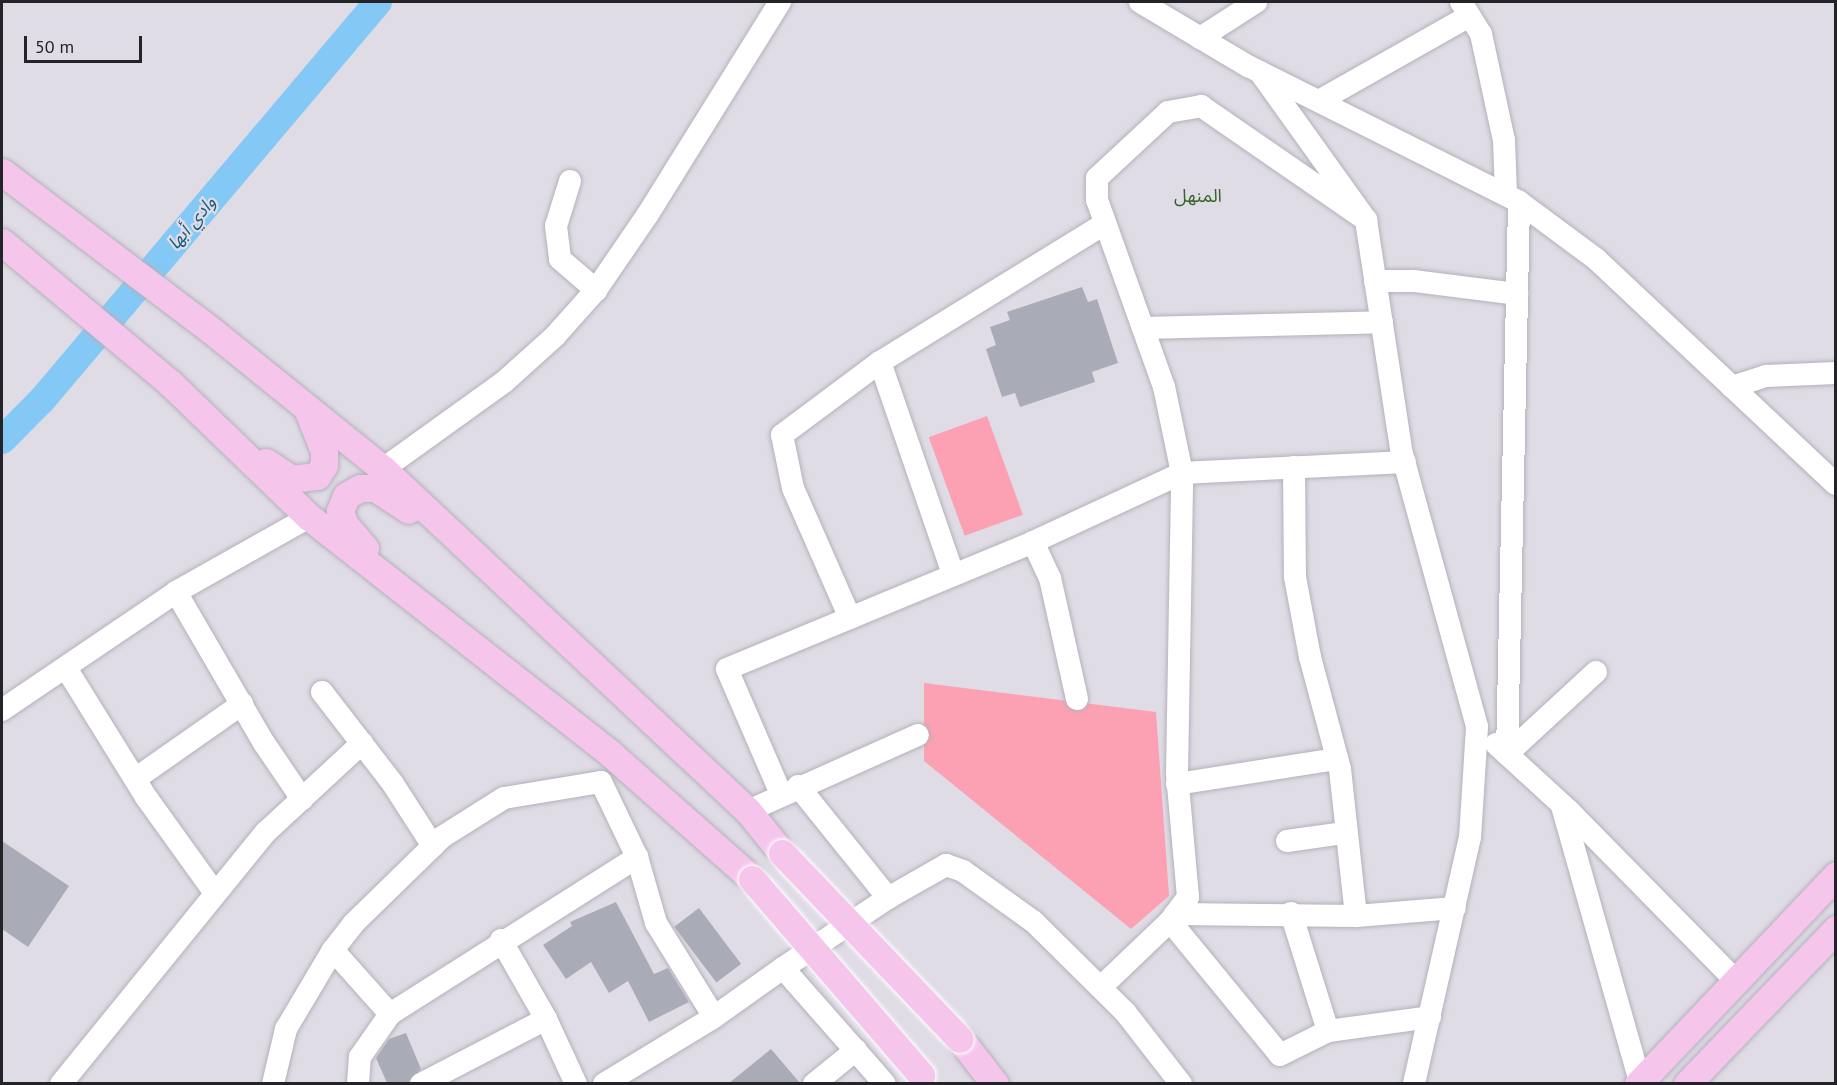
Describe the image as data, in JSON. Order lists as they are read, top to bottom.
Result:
{
  "districts": ["المنهل"],
  "water": ["وادي أبها"],
  "scale_bar": "50 m"
}
